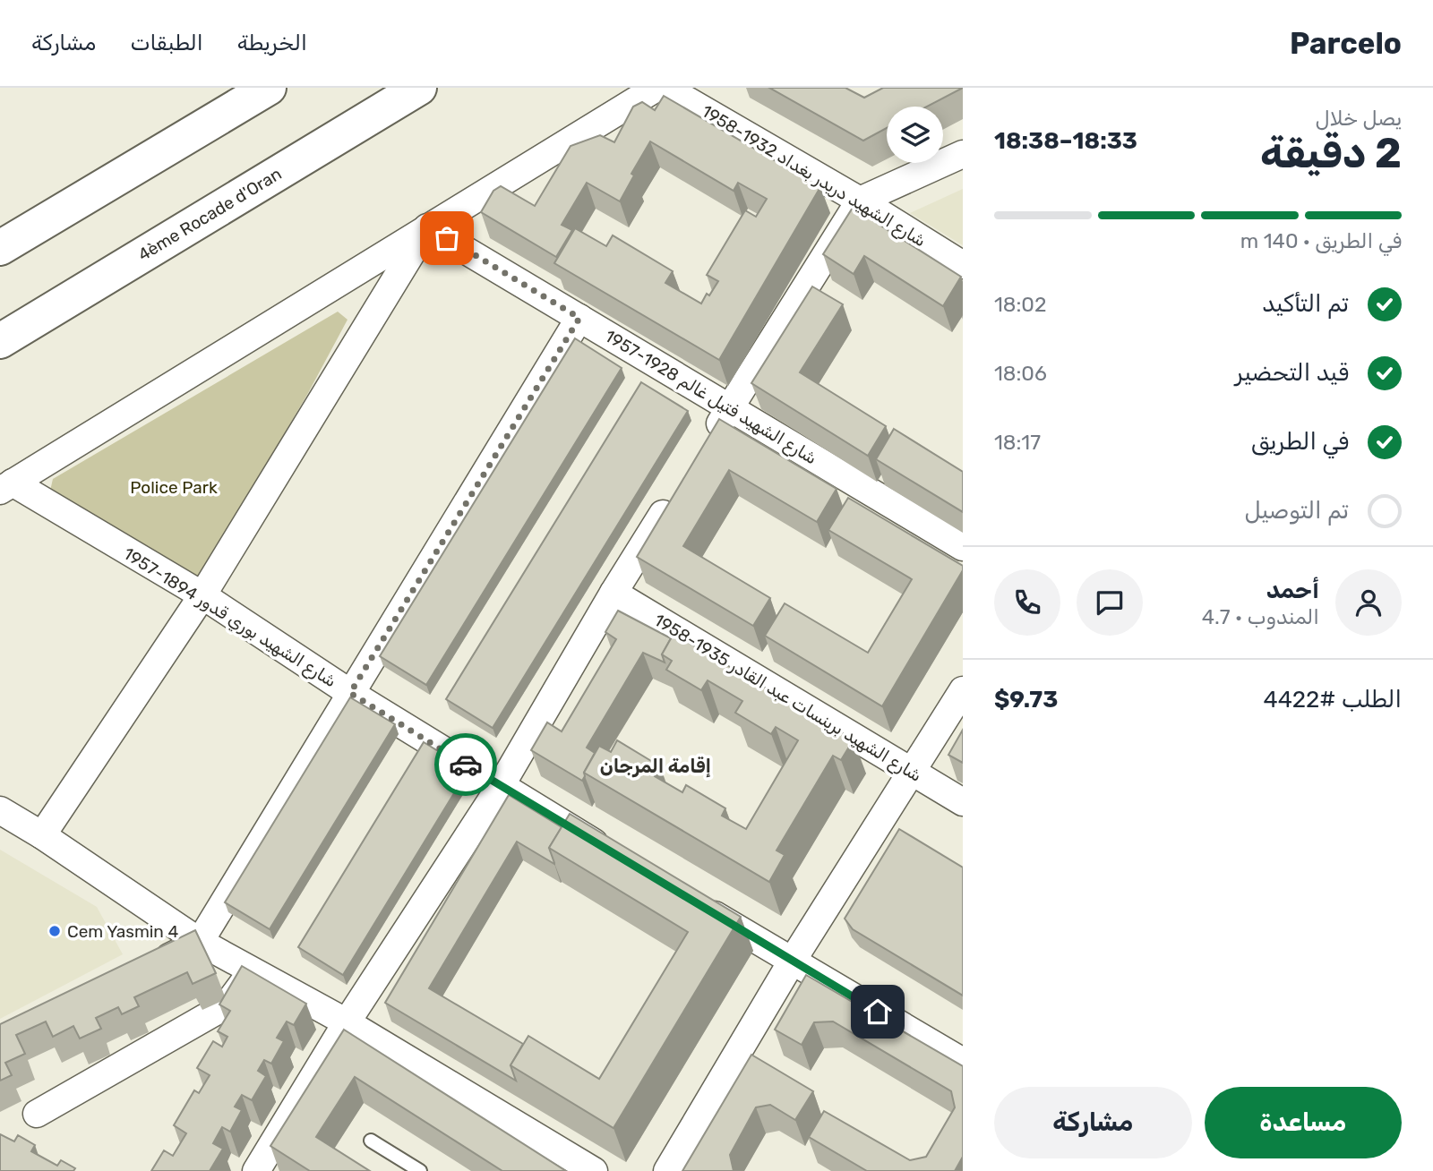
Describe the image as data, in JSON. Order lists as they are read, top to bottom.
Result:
{
  "streets": {
    "highway": ["4ème Rocade d'Oran"],
    "street": [
      "شارع الشهيد دريدر بغداد 1932-1958",
      "شارع الشهيد فتيل غالم 1928-1957",
      "شارع الشهيد بوري قدور 1894-1957",
      "شارع الشهيد برينسات عبد القادر 1935-1958"
    ]
  },
  "districts": ["إقامة المرجان"],
  "parks": ["Police Park"],
  "places": ["Cem Yasmin 4"],
  "page": {
    "header": "Parcelo",
    "nav": ["الخريطة", "الطبقات", "مشاركة"],
    "heading": ["2 دقيقة", "يصل خلال", "18:33–18:38"],
    "panel": [
      "أحمد",
      "المندوب · 4.7",
      "الطلب #4422",
      "$9.73"
    ],
    "bar": "في الطريق · 140 m",
    "list": [
      ["تم التأكيد", "18:02"],
      ["قيد التحضير", "18:06"],
      ["في الطريق", "18:17"],
      "تم التوصيل"
    ],
    "buttons": ["مساعدة", "مشاركة"]
  }
}
